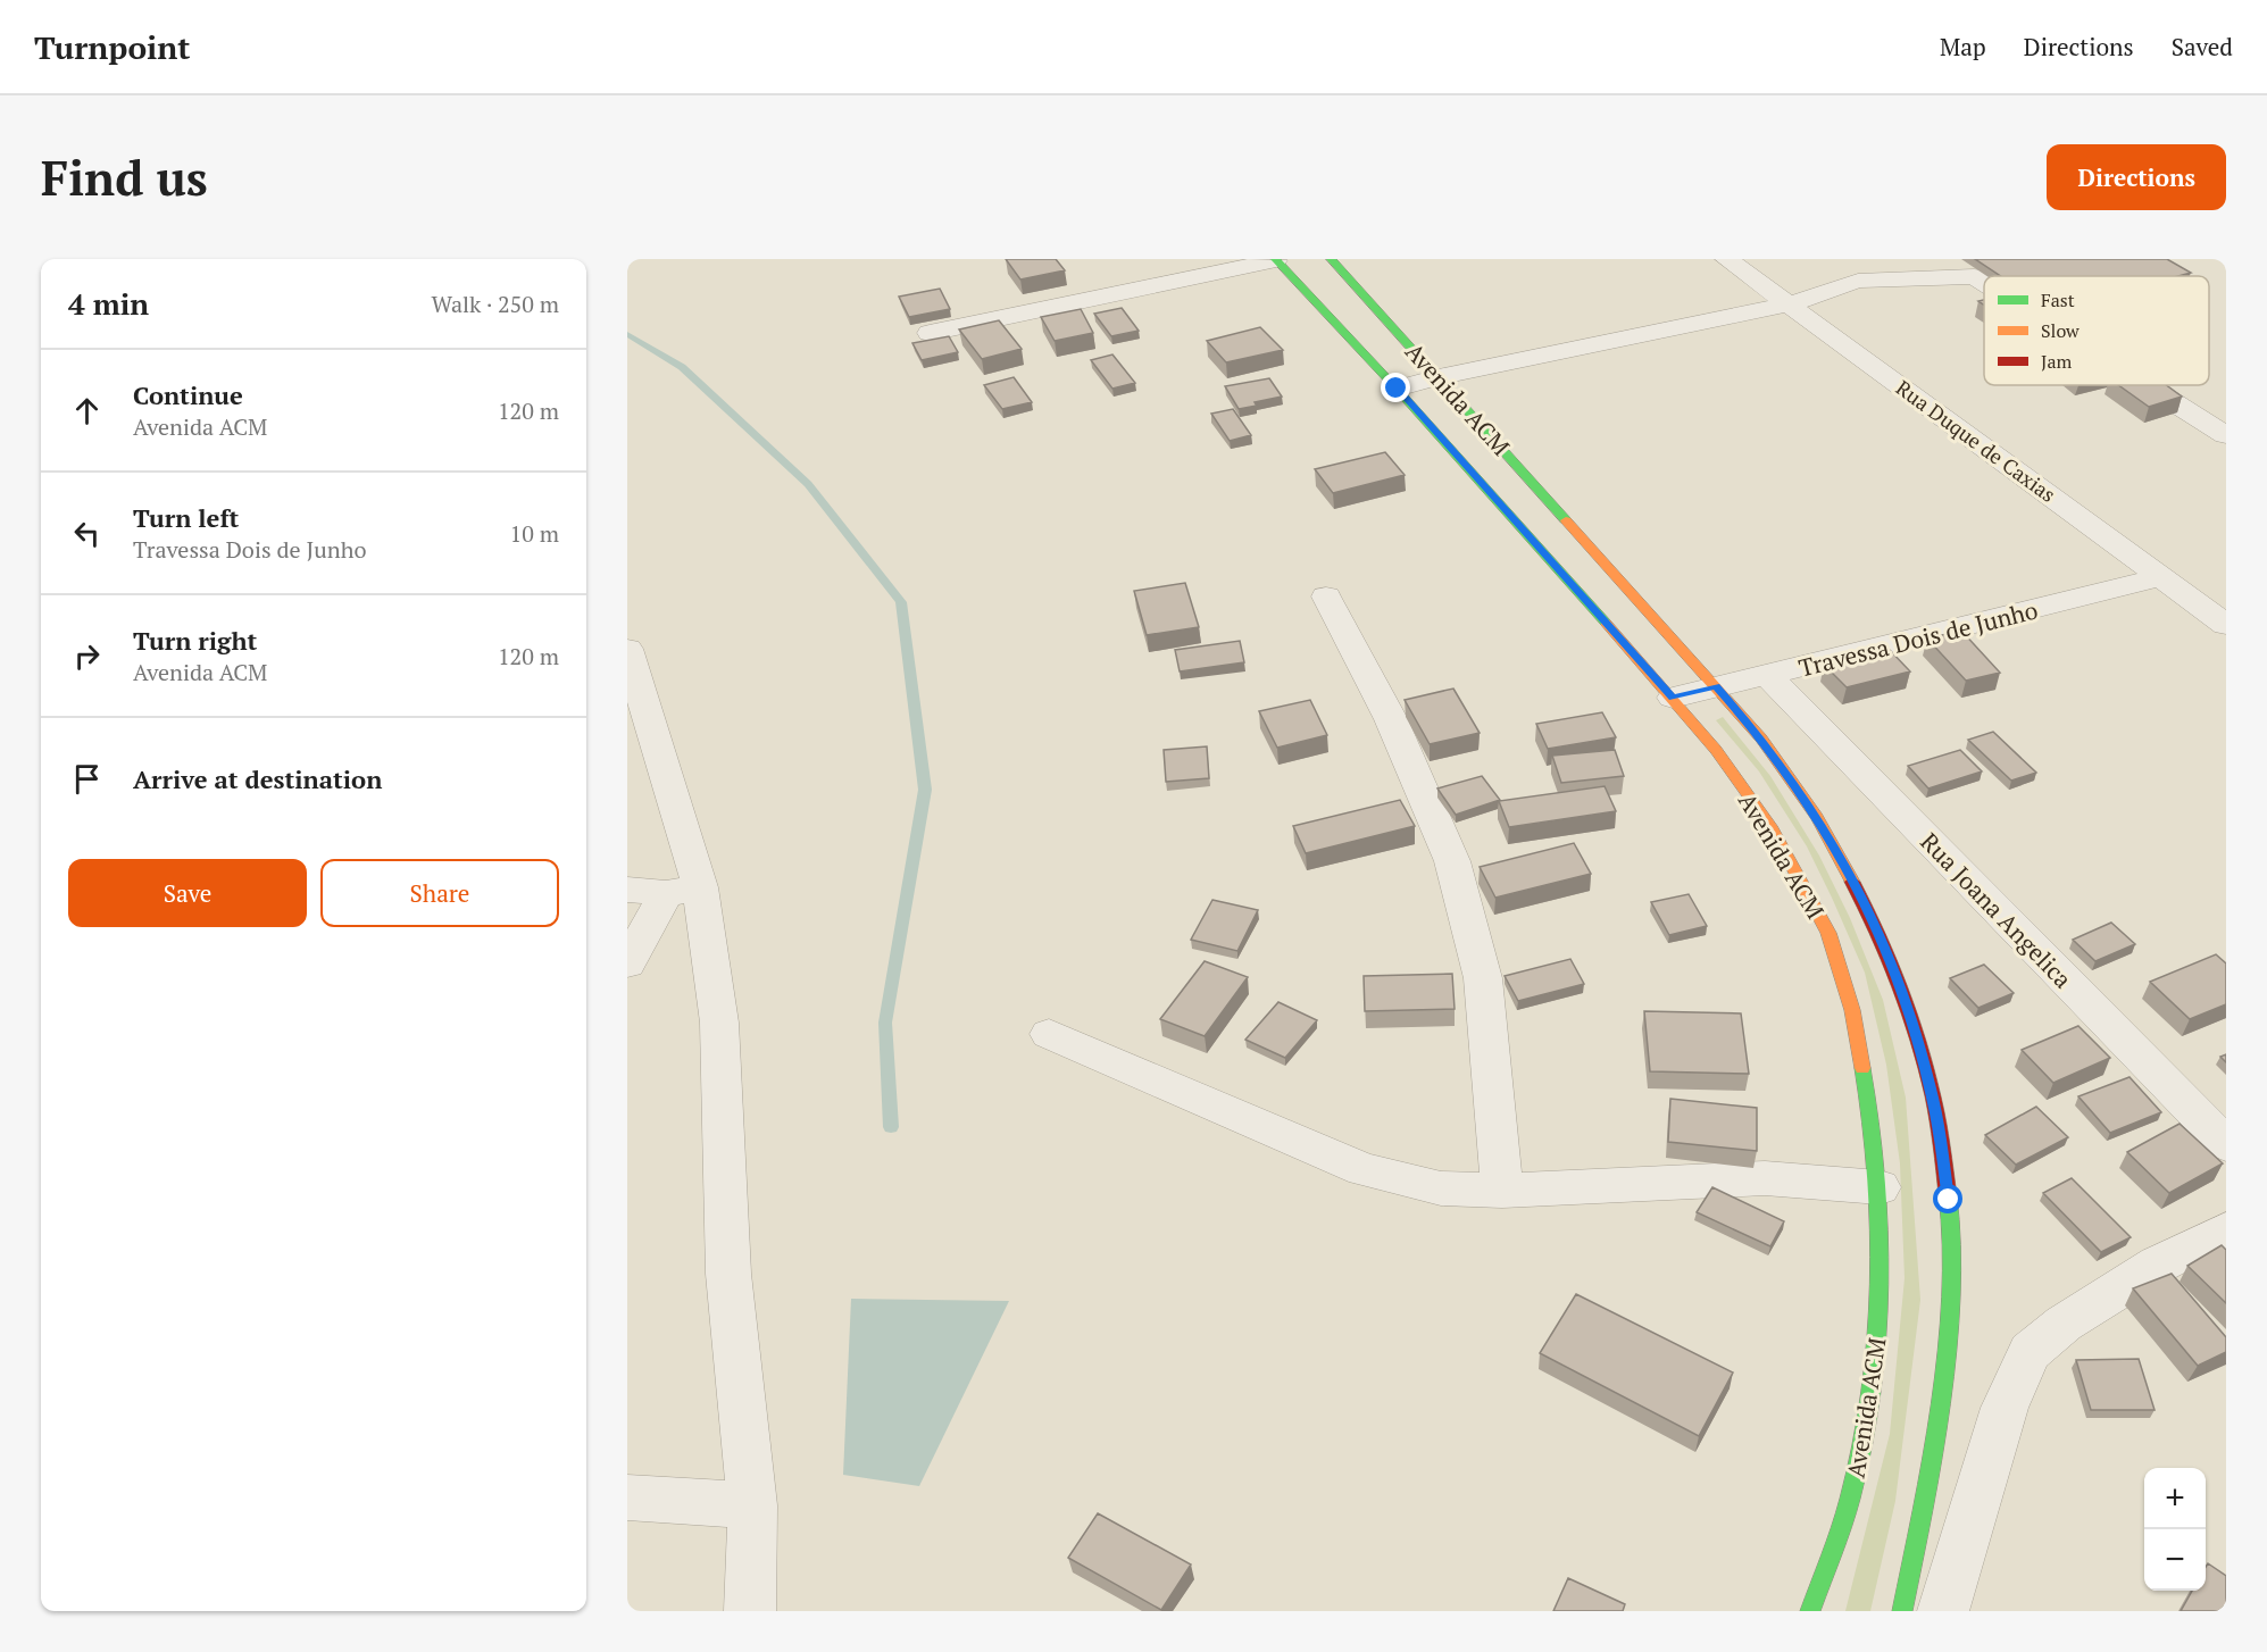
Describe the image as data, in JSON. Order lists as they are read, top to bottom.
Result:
{
  "streets": {
    "main road": ["Avenida ACM"],
    "street": ["Rua Duque de Caxias", "Travessa Dois de Junho", "Rua Joana Angelica"]
  },
  "crossings": [
    ["Avenida ACM", "Travessa Dois de Junho"],
    ["Rua Duque de Caxias", "Travessa Dois de Junho"],
    ["Travessa Dois de Junho", "Rua Joana Angelica"]
  ],
  "legend": ["Fast", "Slow", "Jam"],
  "page": {
    "header": "Turnpoint",
    "nav": ["Map", "Directions", "Saved"],
    "buttons": [
      "Directions",
      ["Save", "Share"]
    ],
    "title": "Find us",
    "heading": ["4 min", "Walk · 250 m"],
    "list": [
      ["Continue", "Avenida ACM", "120 m"],
      ["Turn left", "Travessa Dois de Junho", "10 m"],
      ["Turn right", "Avenida ACM", "120 m"],
      "Arrive at destination"
    ],
    "map_buttons": ["+", "−"]
  }
}
